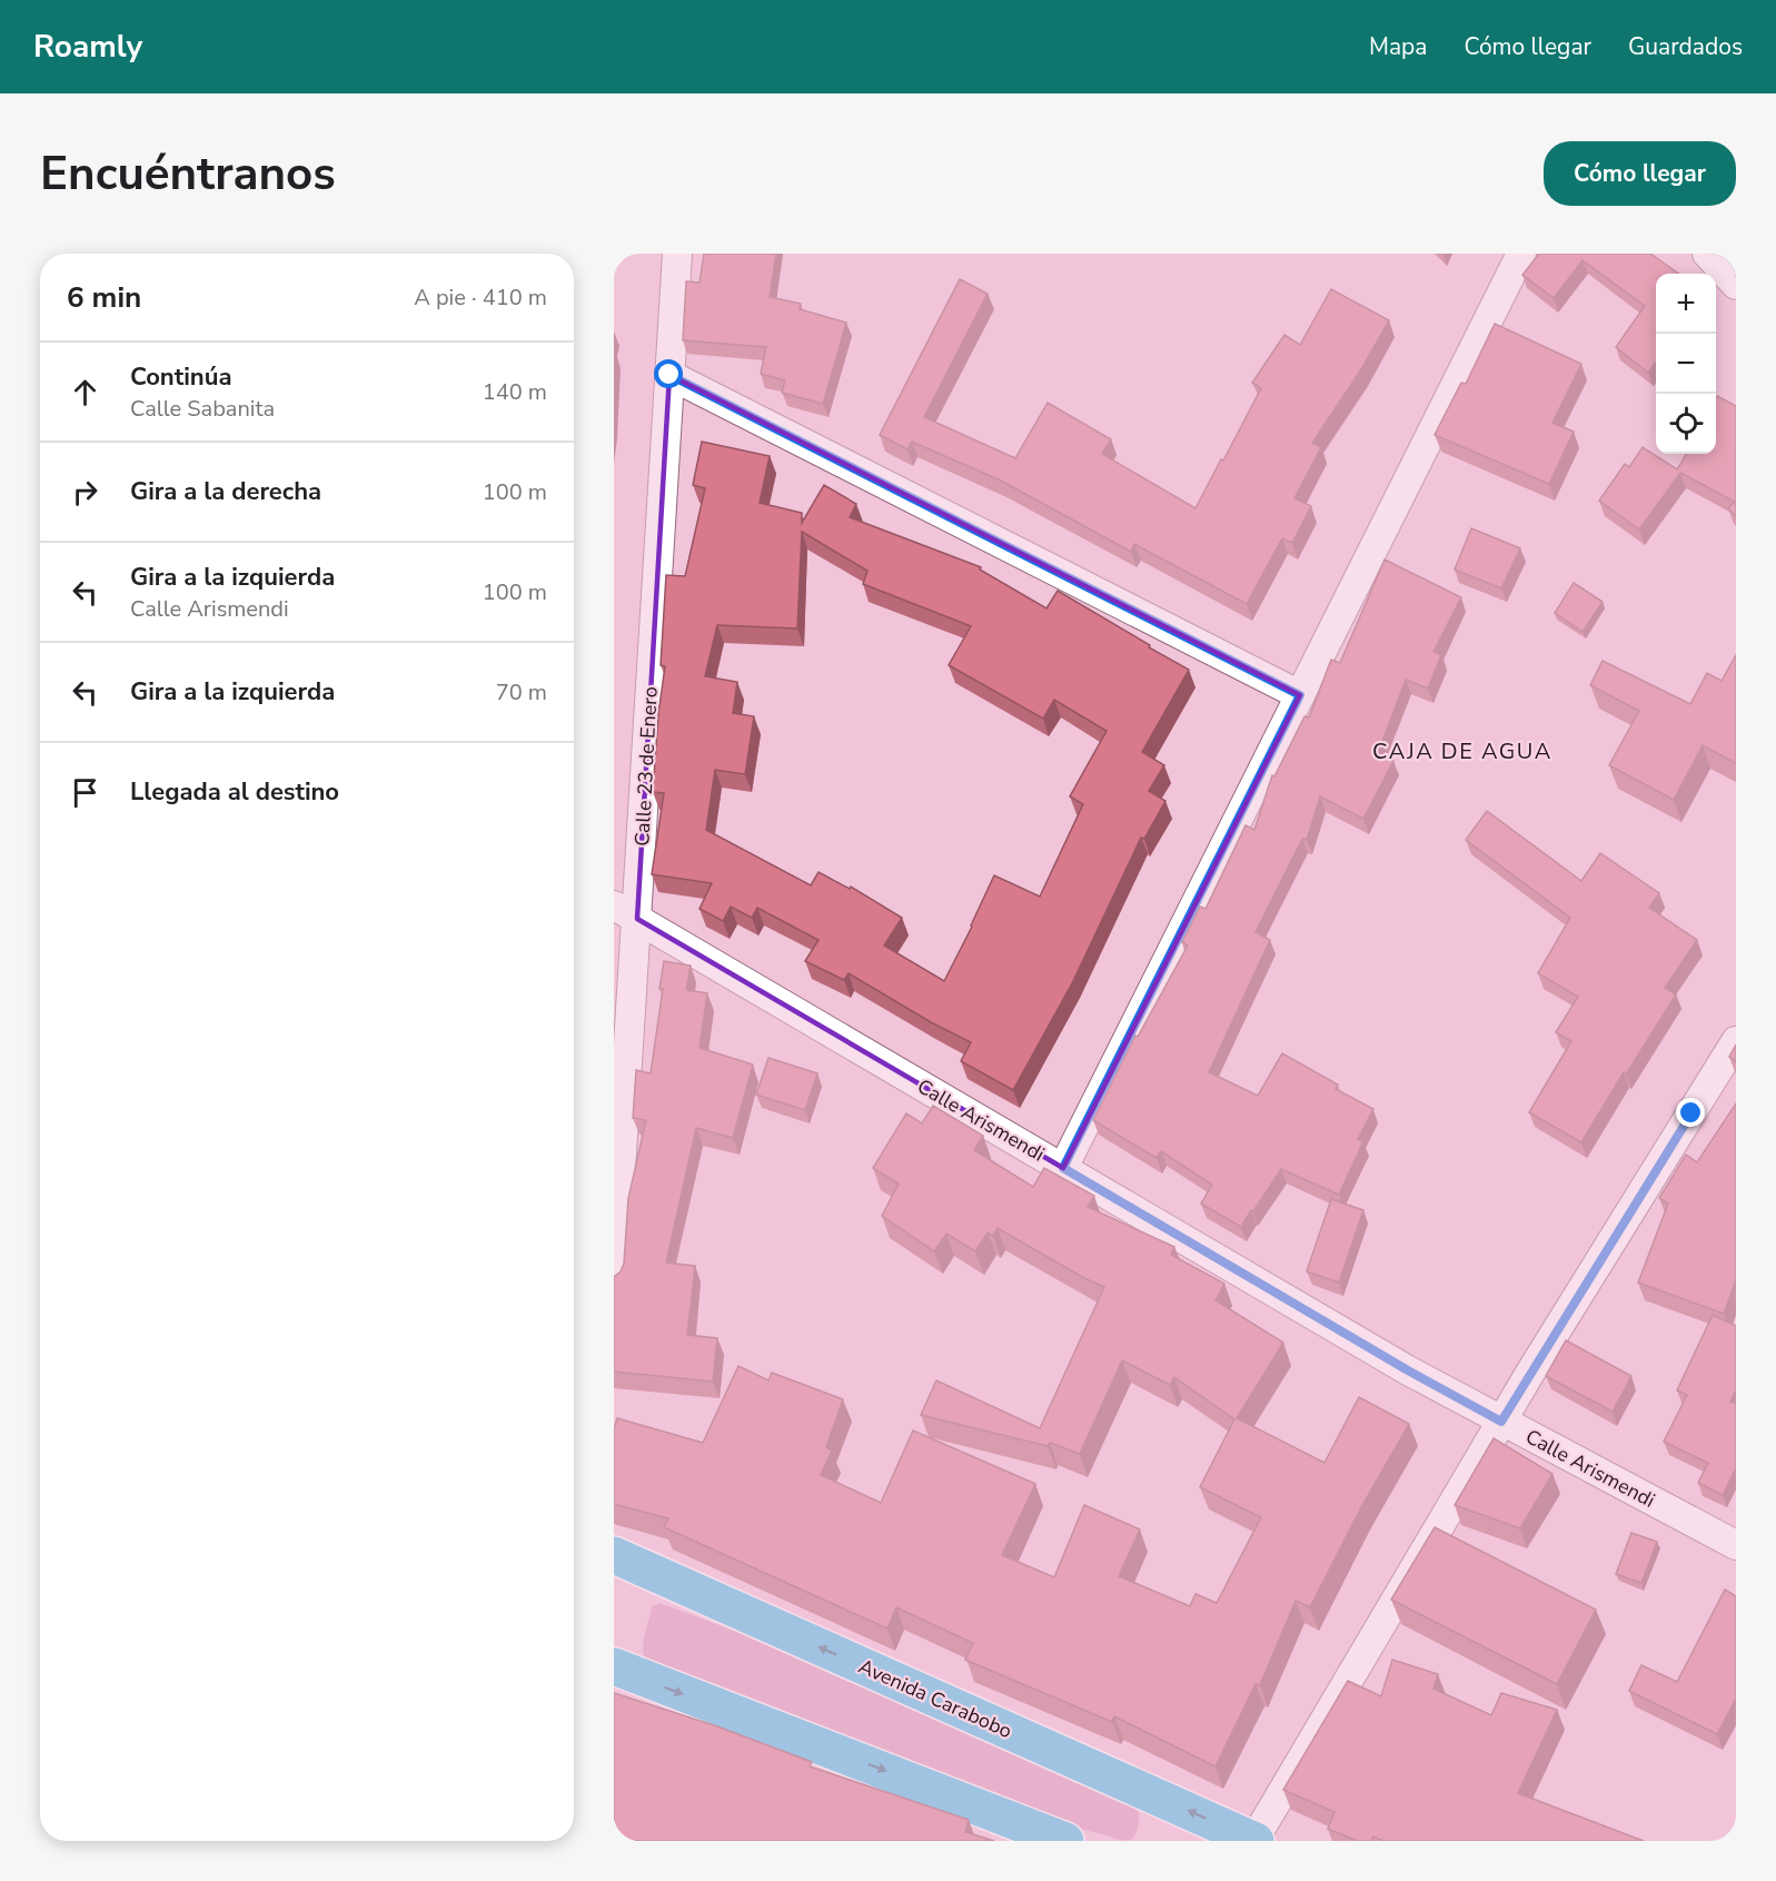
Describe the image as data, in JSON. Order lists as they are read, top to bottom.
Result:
{
  "streets": {
    "highway": ["Avenida Carabobo"],
    "street": ["Calle 23 de Enero", "Calle Arismendi"]
  },
  "crossings": [
    ["Calle 23 de Enero", "Calle Arismendi"]
  ],
  "districts": ["CAJA DE AGUA"],
  "page": {
    "header": "Roamly",
    "nav": ["Mapa", "Cómo llegar", "Guardados"],
    "buttons": "Cómo llegar",
    "title": "Encuéntranos",
    "heading": ["6 min", "A pie · 410 m"],
    "map_buttons": ["+", "−"],
    "list": [
      ["Continúa", "Calle Sabanita", "140 m"],
      ["Gira a la derecha", "100 m"],
      ["Gira a la izquierda", "Calle Arismendi", "100 m"],
      ["Gira a la izquierda", "70 m"],
      "Llegada al destino"
    ]
  }
}
